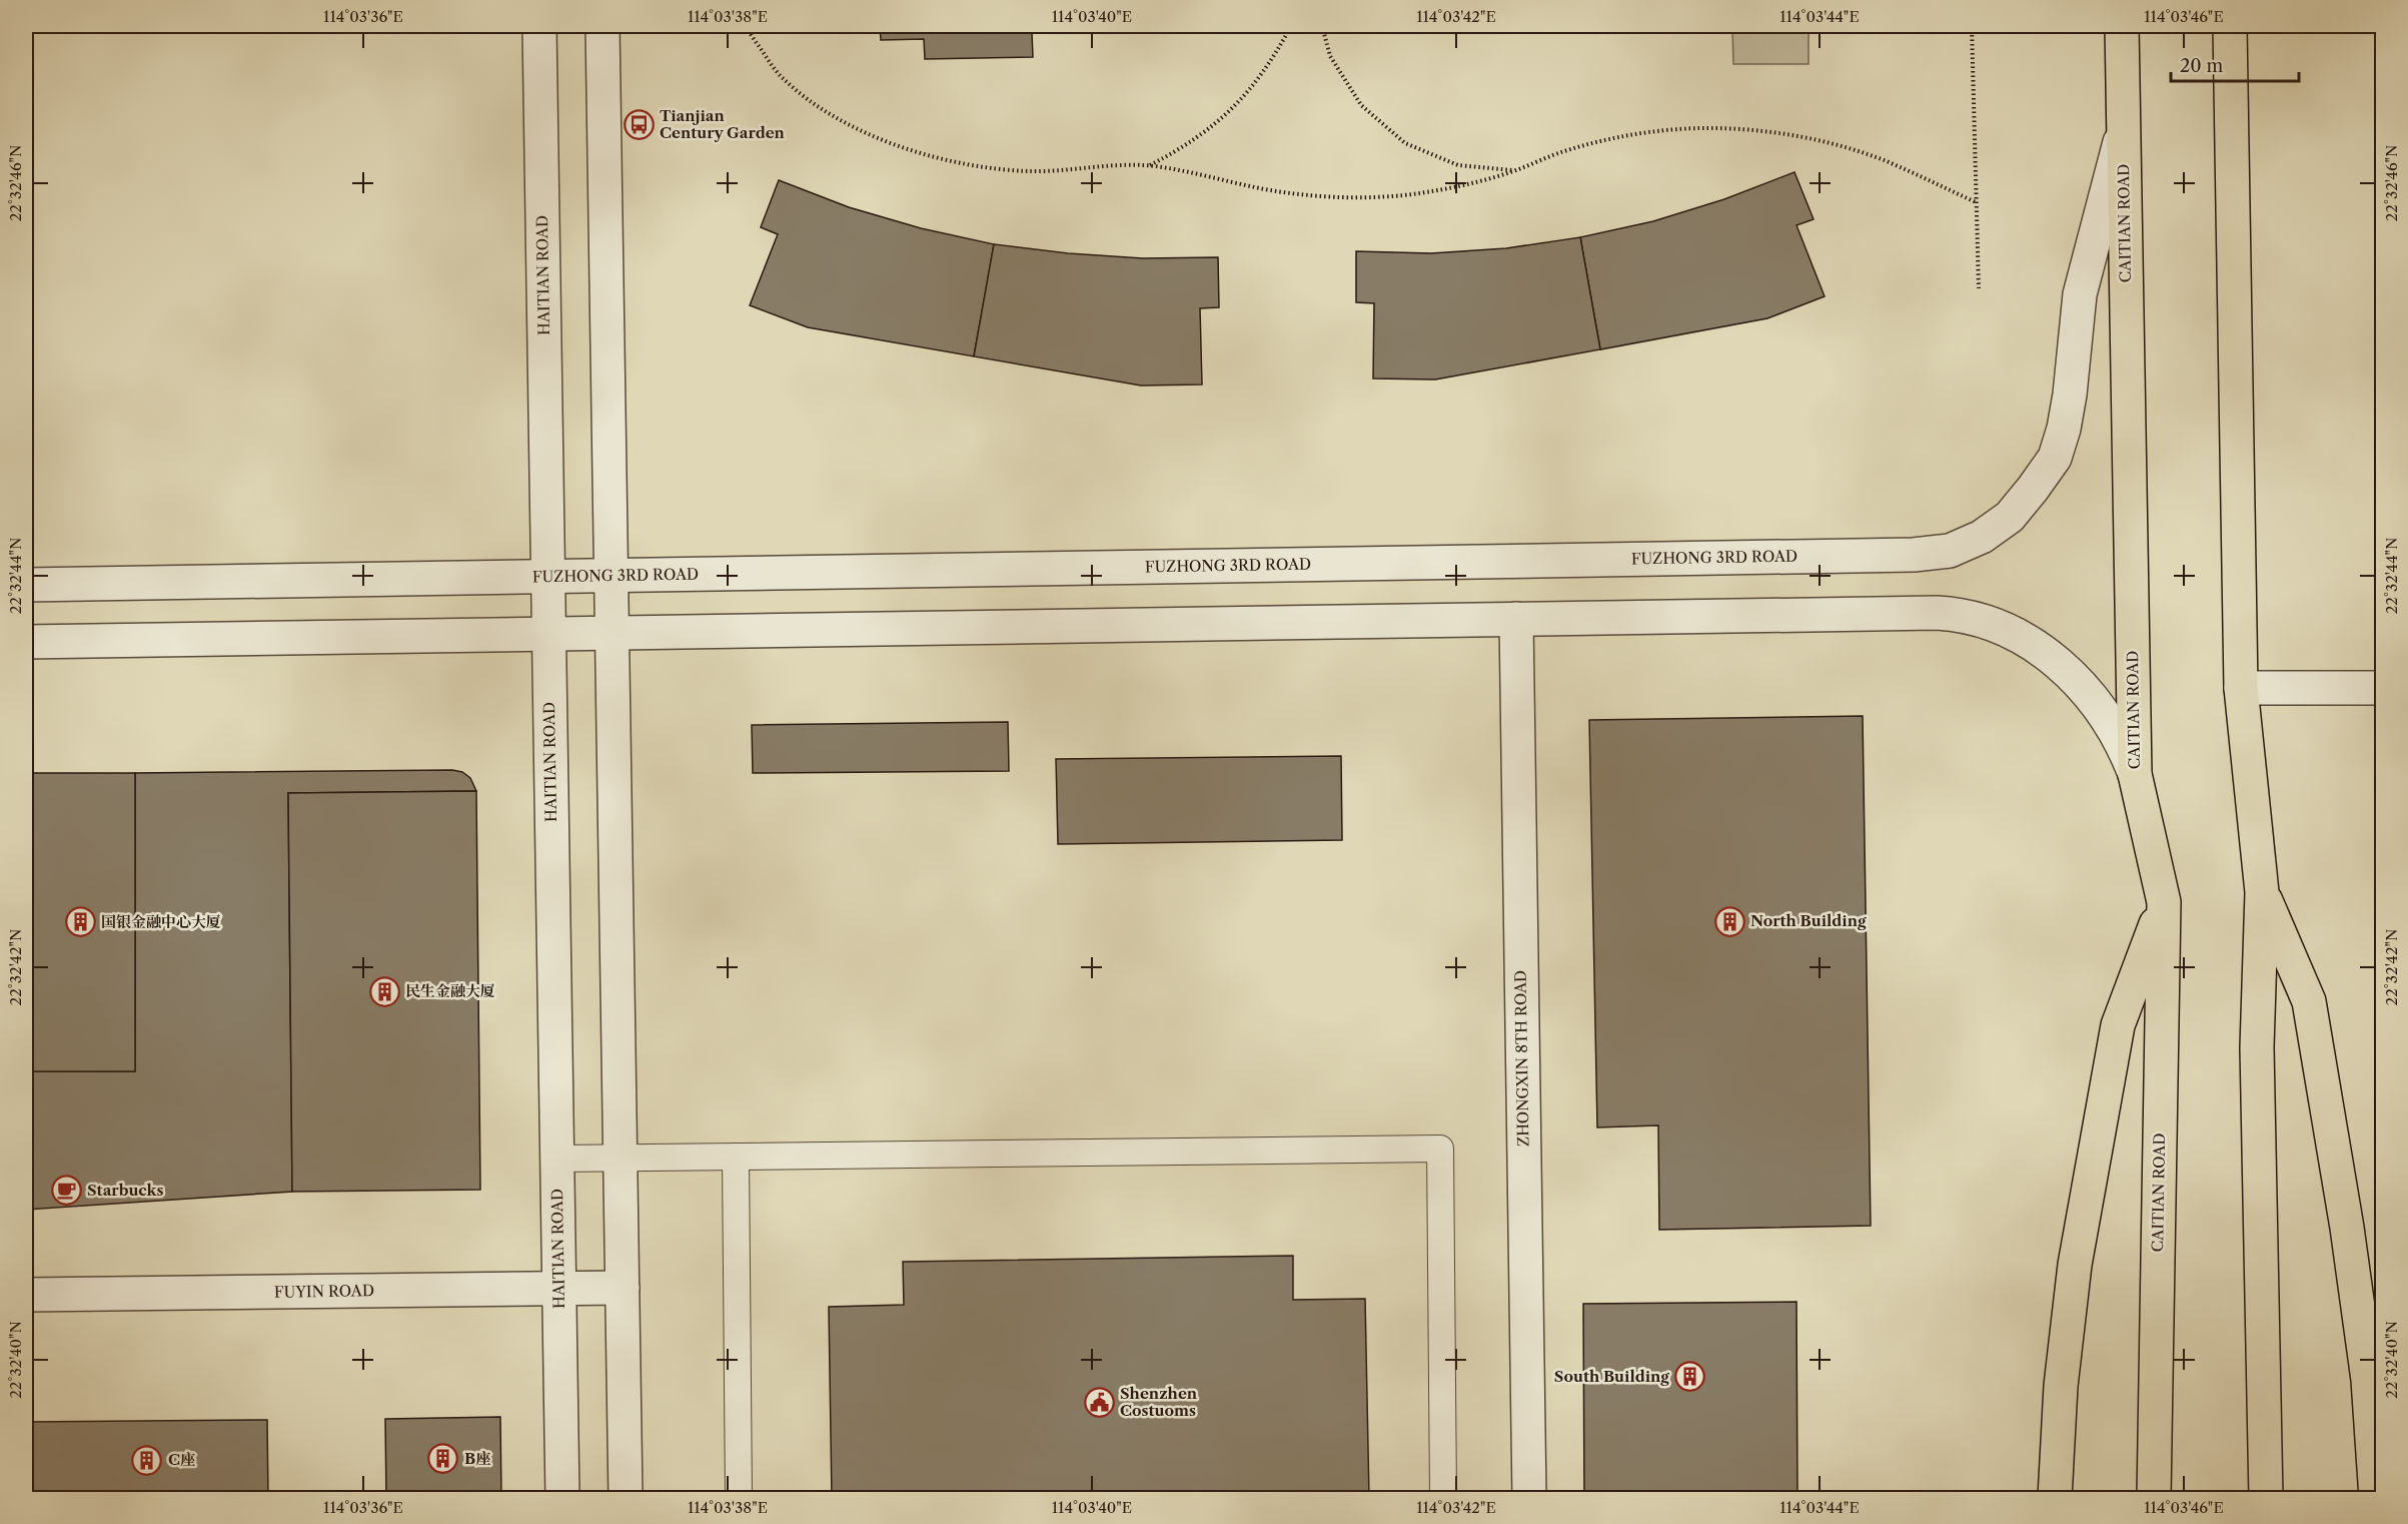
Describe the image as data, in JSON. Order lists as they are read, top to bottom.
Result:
{
  "streets": {
    "main road": ["CAITIAN ROAD"],
    "street": [
      "HAITIAN ROAD",
      "FUZHONG 3RD ROAD",
      "ZHONGXIN 8TH ROAD",
      "FUYIN ROAD"
    ]
  },
  "crossings": [
    ["CAITIAN ROAD", "FUZHONG 3RD ROAD"],
    ["HAITIAN ROAD", "FUZHONG 3RD ROAD"],
    ["HAITIAN ROAD", "FUYIN ROAD"]
  ],
  "places": {
    "bus stop": ["Tianjian Century Garden"],
    "building": [
      "North Building",
      "国银金融中心大厦",
      "民生金融大厦",
      "South Building",
      "B座",
      "C座"
    ],
    "cafe": ["Starbucks"],
    "public building": ["Shenzhen Costuoms"]
  },
  "scale_bar": "20 m",
  "coordinates": [
    "114°03'36\"E",
    "114°03'38\"E",
    "114°03'40\"E",
    "114°03'42\"E",
    "114°03'44\"E",
    "114°03'46\"E",
    "22°32'46\"N",
    "22°32'44\"N",
    "22°32'42\"N",
    "22°32'40\"N"
  ]
}
